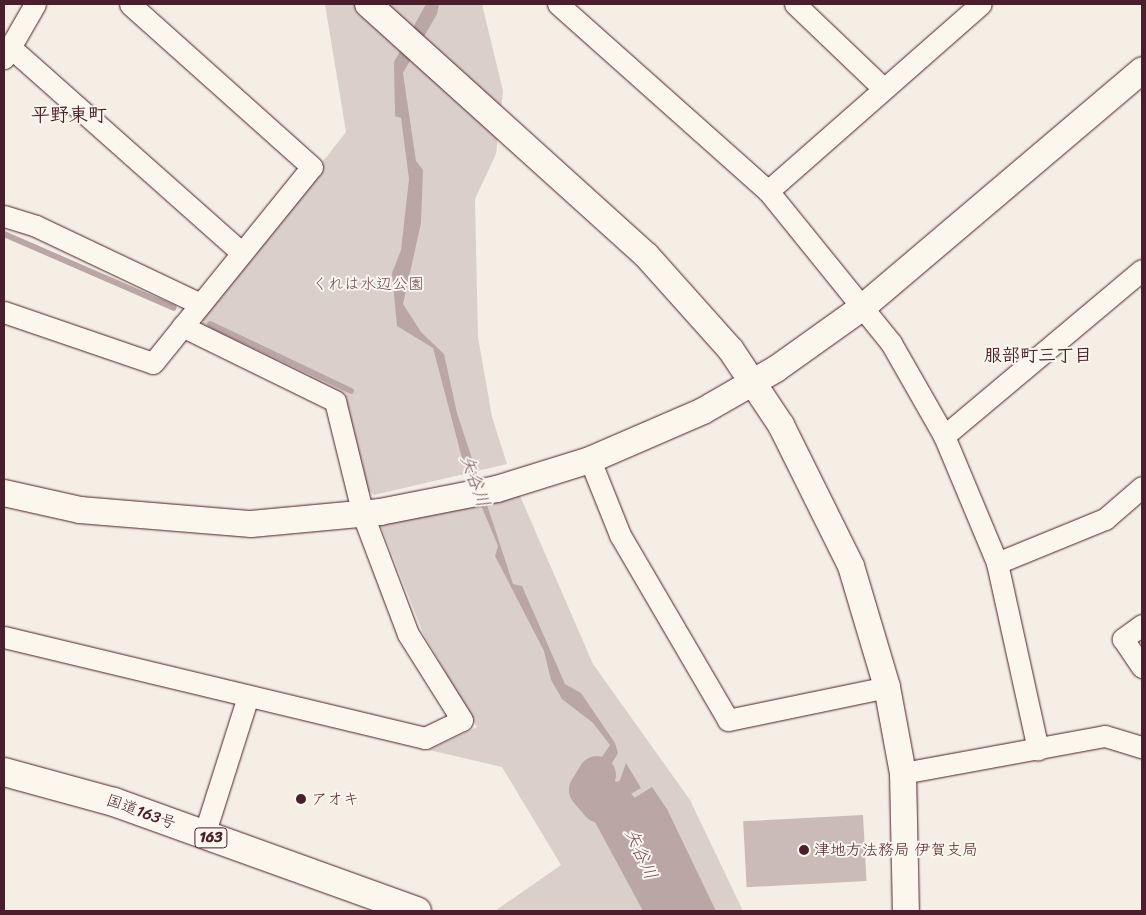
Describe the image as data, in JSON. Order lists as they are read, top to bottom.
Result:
{
  "streets": {
    "highway": ["国道163号", "163"]
  },
  "districts": ["平野東町", "服部町三丁目"],
  "water": ["矢谷川"],
  "parks": ["くれは水辺公園"],
  "places": ["アオキ", "津地方法務局 伊賀支局"]
}
